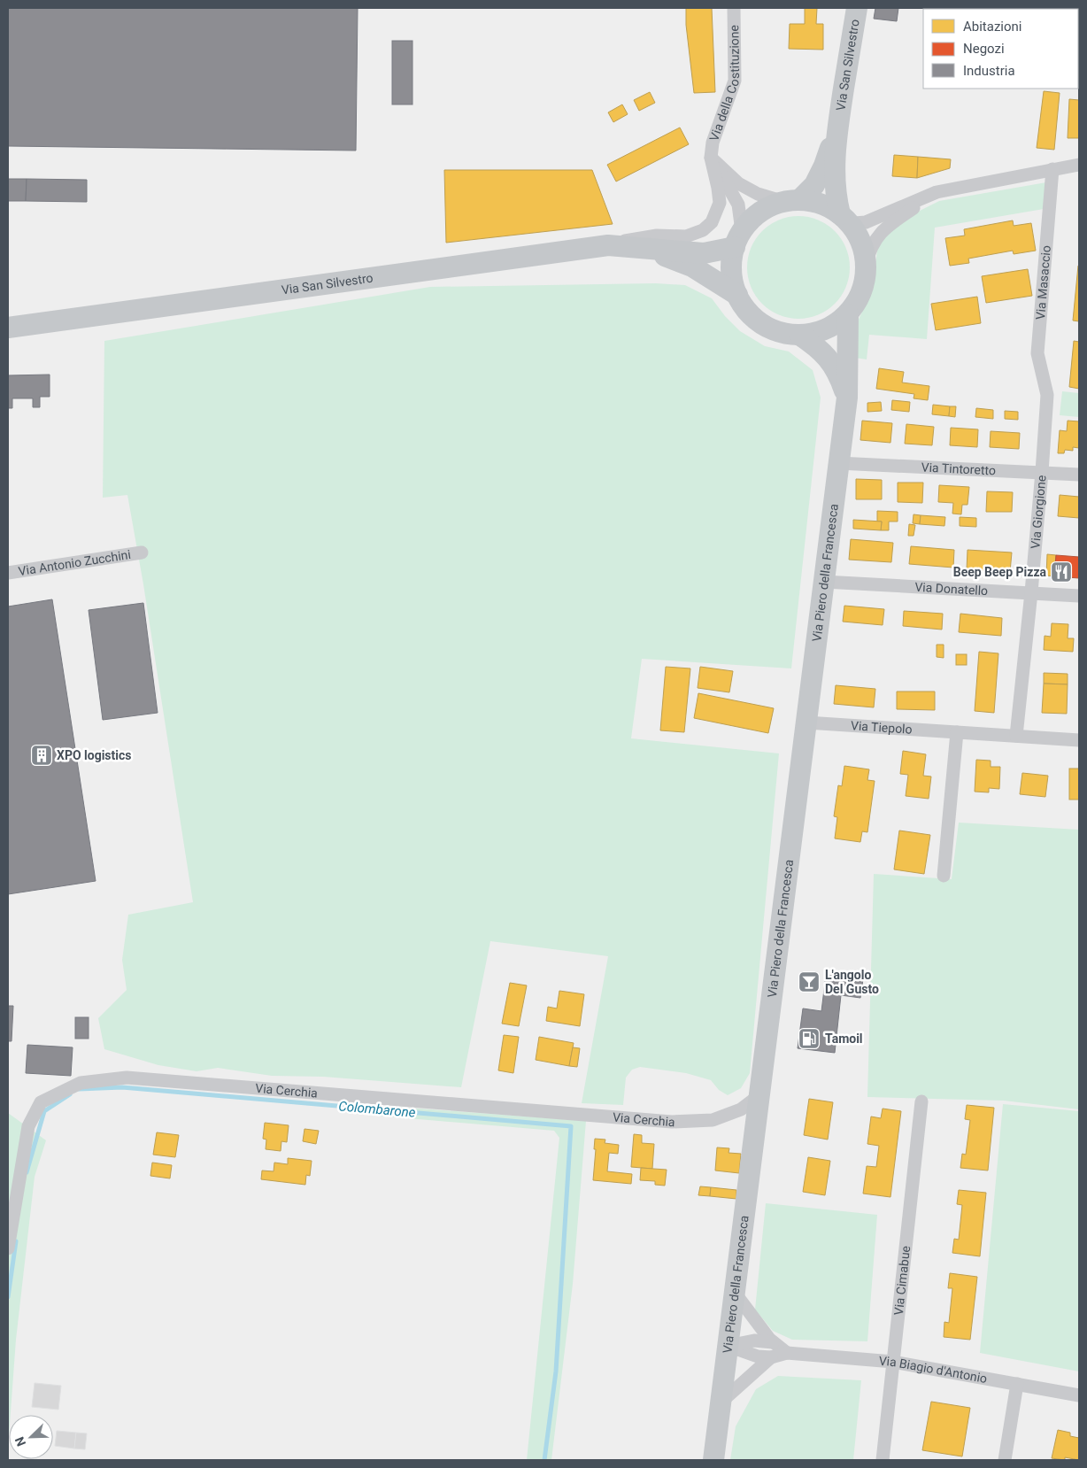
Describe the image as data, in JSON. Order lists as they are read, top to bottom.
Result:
{
  "streets": {
    "main road": ["Via San Silvestro", "Via Piero della Francesca"],
    "street": [
      "Via della Costituzione",
      "Via Masaccio",
      "Via Tintoretto",
      "Via Giorgione",
      "Via Antonio Zucchini",
      "Via Donatello",
      "Via Tiepolo",
      "Via Cerchia",
      "Via Cimabue",
      "Via Biagio d'Antonio"
    ]
  },
  "crossings": [
    ["Via San Silvestro", "Via della Costituzione"],
    ["Via San Silvestro", "Via Piero della Francesca"],
    ["Via della Costituzione", "Via Piero della Francesca"],
    ["Via Masaccio", "Via Giorgione"],
    ["Via Tintoretto", "Via Giorgione"],
    ["Via Tintoretto", "Via Piero della Francesca"],
    ["Via Giorgione", "Via Donatello"],
    ["Via Giorgione", "Via Tiepolo"],
    ["Via Piero della Francesca", "Via Donatello"],
    ["Via Piero della Francesca", "Via Tiepolo"],
    ["Via Piero della Francesca", "Via Cerchia"],
    ["Via Piero della Francesca", "Via Biagio d'Antonio"],
    ["Via Cimabue", "Via Biagio d'Antonio"]
  ],
  "water": ["Colombarone"],
  "places": {
    "restaurant": ["Beep Beep Pizza"],
    "building": ["XPO logistics"],
    "bar": ["L'angolo Del Gusto"],
    "fuel station": ["Tamoil"]
  },
  "legend": ["Abitazioni", "Negozi", "Industria"],
  "north": "bottom left"
}
